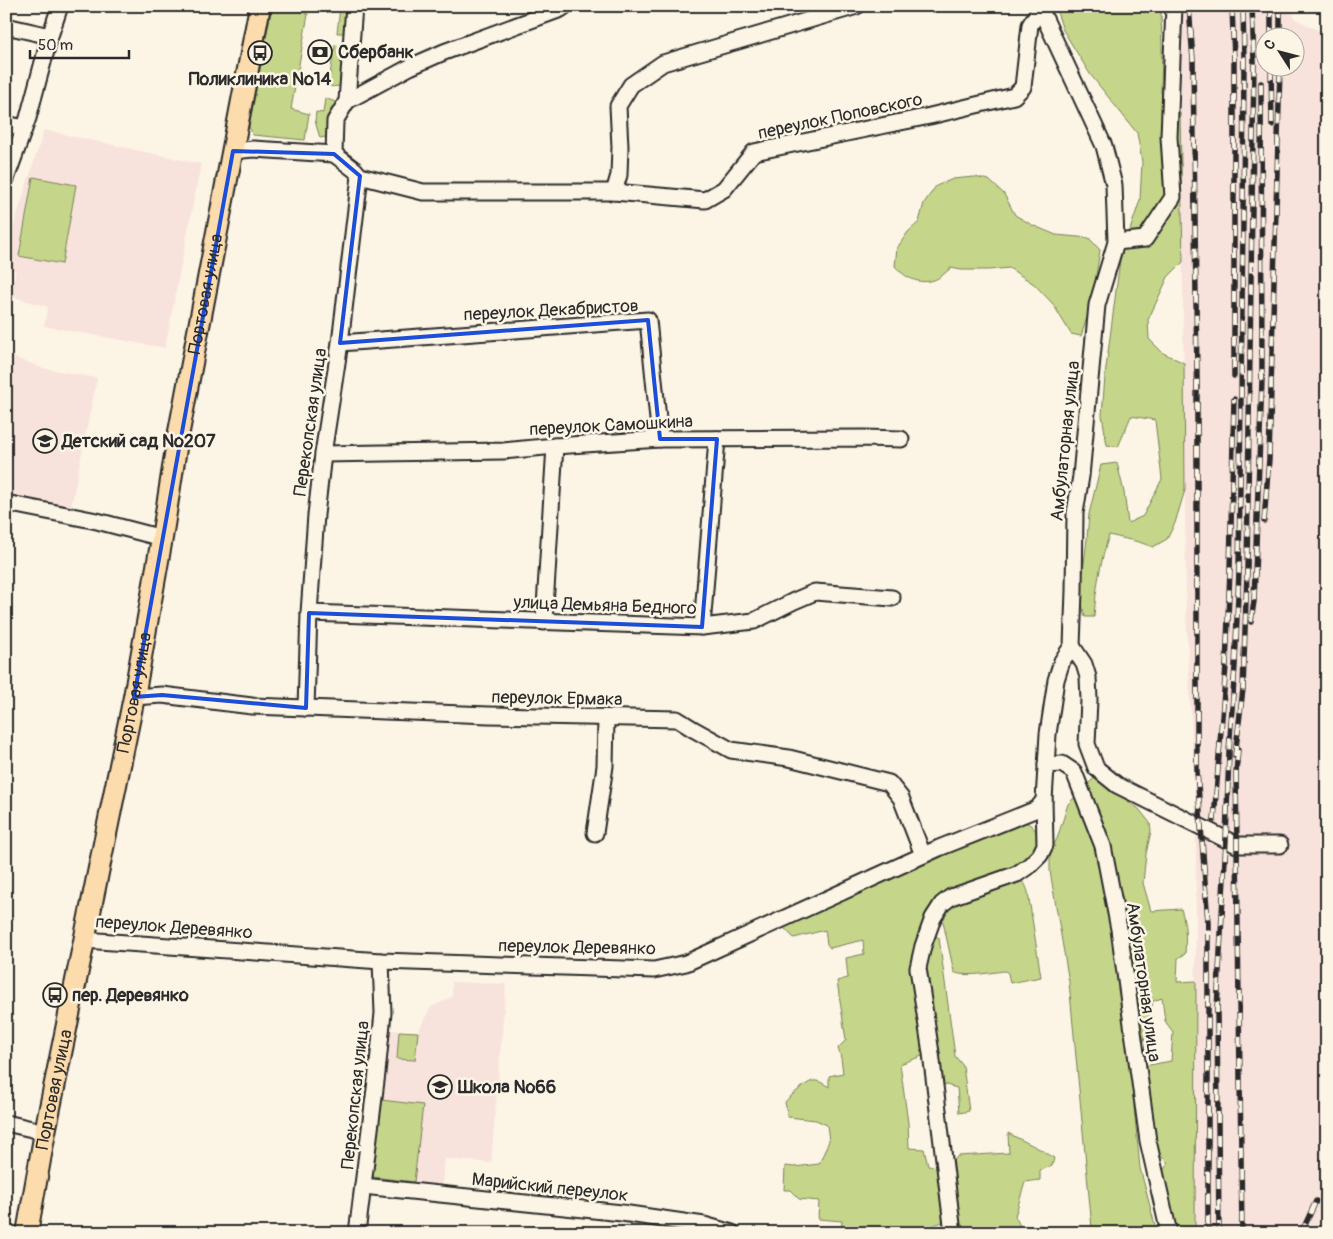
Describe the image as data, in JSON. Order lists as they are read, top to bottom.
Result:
{
  "streets": {
    "main road": ["Портовая улица"],
    "street": [
      "переулок Поповского",
      "переулок Декабристов",
      "Перекопская улица",
      "переулок Самошкина",
      "Амбулаторная улица",
      "улица Демьяна Бедного",
      "переулок Ермака",
      "переулок Деревянко",
      "Марийский переулок"
    ]
  },
  "crossings": [
    ["переулок Поповского", "Перекопская улица"],
    ["переулок Поповского", "Амбулаторная улица"],
    ["Портовая улица", "переулок Ермака"],
    ["Портовая улица", "переулок Деревянко"],
    ["переулок Декабристов", "Перекопская улица"],
    ["переулок Декабристов", "переулок Самошкина"],
    ["Перекопская улица", "переулок Самошкина"],
    ["Перекопская улица", "улица Демьяна Бедного"],
    ["Перекопская улица", "переулок Ермака"],
    ["Перекопская улица", "переулок Деревянко"],
    ["Перекопская улица", "Марийский переулок"],
    ["Амбулаторная улица", "переулок Деревянко"],
    ["переулок Ермака", "переулок Деревянко"]
  ],
  "places": {
    "bank": ["Сбербанк"],
    "bus stop": ["Поликлиника №14", "пер. Деревянко"],
    "school or university": ["Детский сад №207", "Школа №66"]
  },
  "scale_bar": "50 m",
  "north": "top left"
}
